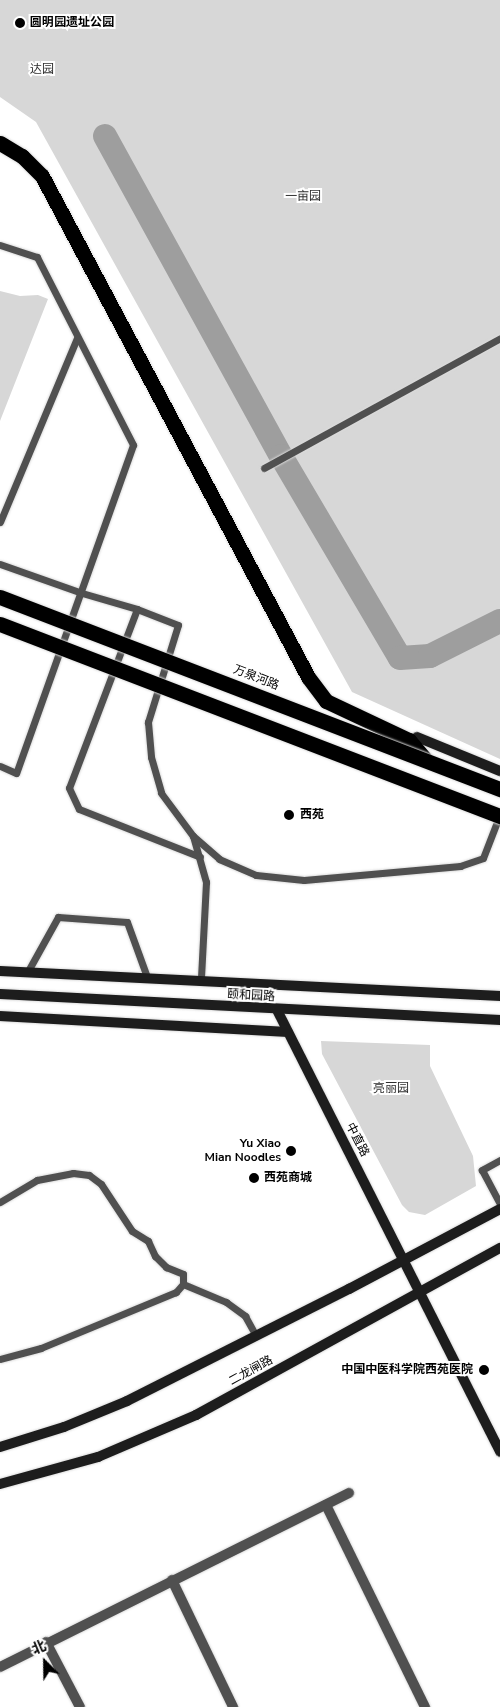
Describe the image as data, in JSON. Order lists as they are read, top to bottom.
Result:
{
  "streets": {
    "highway": ["万泉河路"],
    "main road": ["颐和园路", "中直路", "二龙闸路"]
  },
  "crossings": [
    ["颐和园路", "中直路"],
    ["中直路", "二龙闸路"]
  ],
  "parks": ["达园", "一亩园", "亮丽园"],
  "places": [
    "圆明园遗址公园",
    "西苑",
    "Yu Xiao Mian Noodles",
    "西苑商城",
    "中国中医科学院西苑医院"
  ],
  "north": "top left"
}
